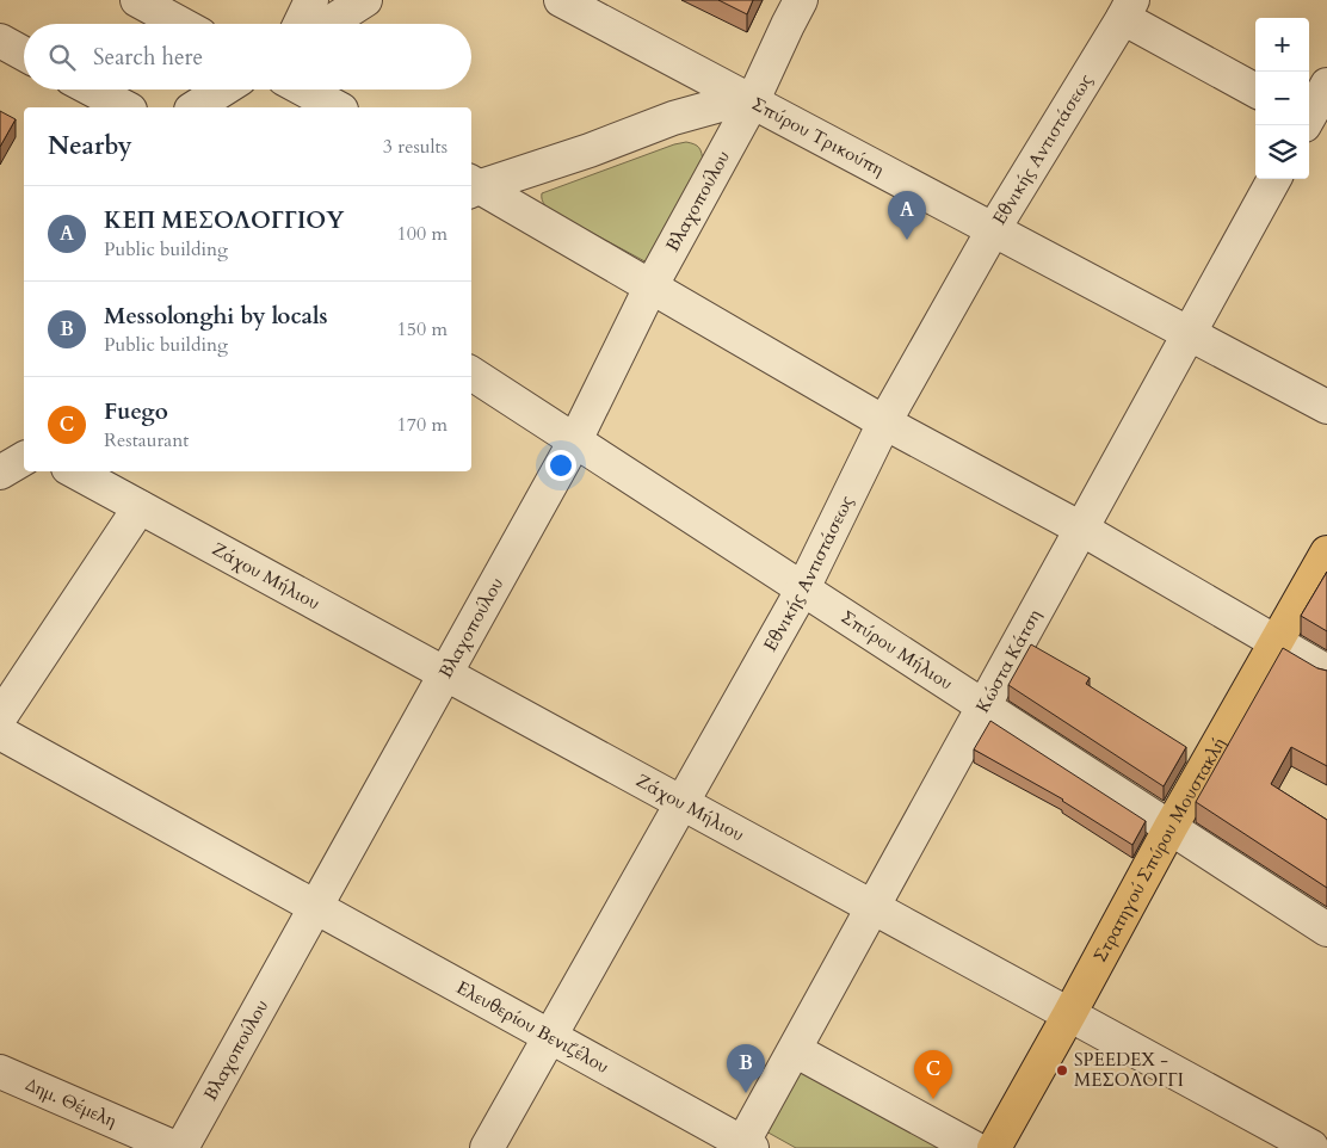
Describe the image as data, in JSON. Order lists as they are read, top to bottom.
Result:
{
  "streets": {
    "main road": ["Στρατηγού Σπύρου Μουστακλή"],
    "street": [
      "Σπύρου Τρικούπη",
      "Εθνικής Αντιστάσεως",
      "Βλαχοπούλου",
      "Ζάχου Μήλιου",
      "Σπύρου Μήλιου",
      "Κώστα Κάτση",
      "Ελευθερίου Βενιζέλου",
      "Δημ. Θέμελη"
    ]
  },
  "crossings": [
    ["Σπύρου Τρικούπη", "Εθνικής Αντιστάσεως"],
    ["Σπύρου Τρικούπη", "Βλαχοπούλου"],
    ["Σπύρου Τρικούπη", "Κώστα Κάτση"],
    ["Εθνικής Αντιστάσεως", "Ζάχου Μήλιου"],
    ["Εθνικής Αντιστάσεως", "Σπύρου Μήλιου"],
    ["Εθνικής Αντιστάσεως", "Ελευθερίου Βενιζέλου"],
    ["Βλαχοπούλου", "Ζάχου Μήλιου"],
    ["Βλαχοπούλου", "Σπύρου Μήλιου"],
    ["Βλαχοπούλου", "Ελευθερίου Βενιζέλου"],
    ["Ζάχου Μήλιου", "Κώστα Κάτση"],
    ["Ζάχου Μήλιου", "Στρατηγού Σπύρου Μουστακλή"],
    ["Σπύρου Μήλιου", "Κώστα Κάτση"],
    ["Σπύρου Μήλιου", "Στρατηγού Σπύρου Μουστακλή"],
    ["Κώστα Κάτση", "Ελευθερίου Βενιζέλου"]
  ],
  "places": ["SPEEDEX - ΜΕΣΟΛΟΓΓΙ"],
  "page": {
    "map_buttons": ["+", "−"],
    "search": "Search here",
    "heading": ["Nearby", "3 results"],
    "list": [
      {
        "mark": "A",
        "name": "ΚΕΠ ΜΕΣΟΛΟΓΓΙΟΥ",
        "note": "Public building",
        "value": "100 m"
      },
      {
        "mark": "B",
        "name": "Messolonghi by locals",
        "note": "Public building",
        "value": "150 m"
      },
      {
        "mark": "C",
        "name": "Fuego",
        "note": "Restaurant",
        "value": "170 m"
      }
    ],
    "pins": ["A", "B", "C"]
  }
}
